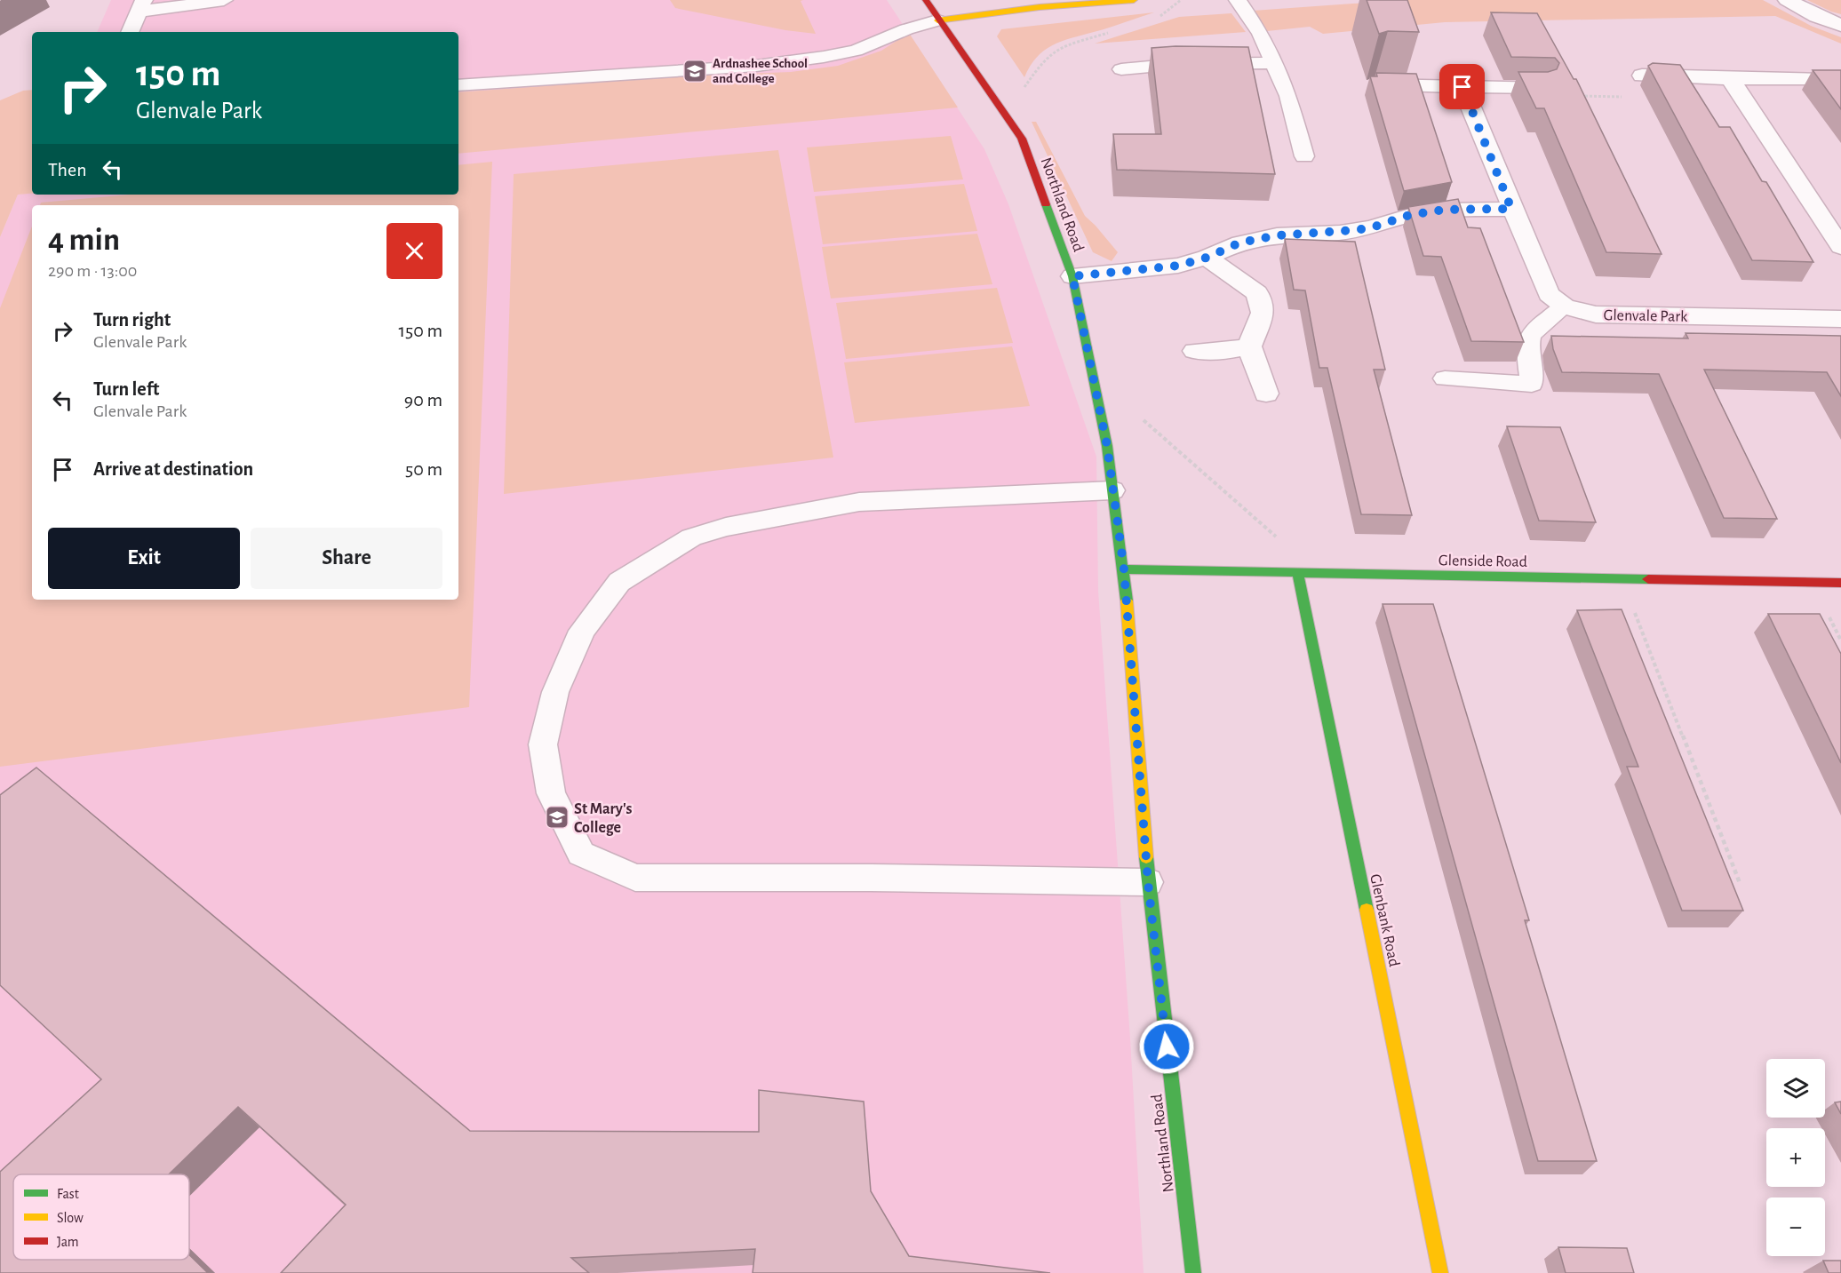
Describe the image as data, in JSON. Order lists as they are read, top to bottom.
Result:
{
  "streets": {
    "main road": ["Northland Road", "Glenside Road", "Glenbank Road"],
    "street": ["Glenvale Park"]
  },
  "crossings": [
    ["Northland Road", "Glenside Road"],
    ["Glenside Road", "Glenbank Road"]
  ],
  "places": {
    "school or university": ["Ardnashee School and College", "St Mary's College"]
  },
  "legend": ["Fast", "Slow", "Jam"],
  "page": {
    "turn": ["150 m", "Glenvale Park"],
    "then": "Then",
    "heading": ["4 min", "290 m · 13:00"],
    "list": [
      {
        "name": "Turn right",
        "note": "Glenvale Park",
        "value": "150 m"
      },
      {
        "name": "Turn left",
        "note": "Glenvale Park",
        "value": "90 m"
      },
      {
        "name": "Arrive at destination",
        "value": "50 m"
      }
    ],
    "buttons": ["Exit", "Share"],
    "map_buttons": ["+", "−"]
  }
}
